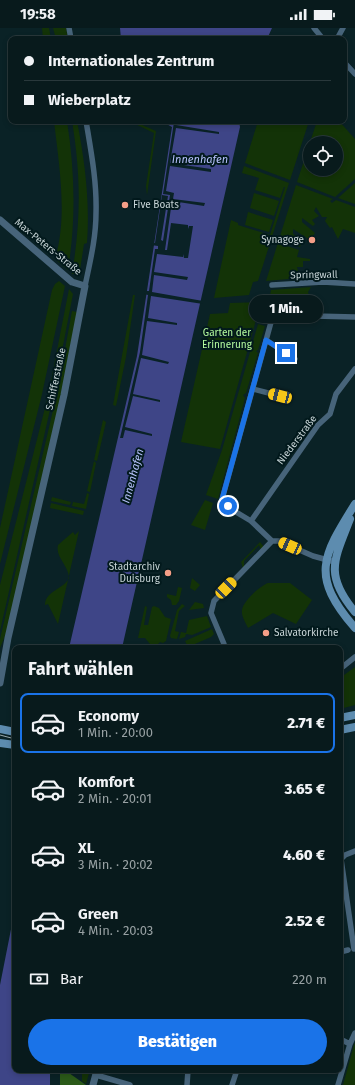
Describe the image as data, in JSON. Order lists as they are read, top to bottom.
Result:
{
  "streets": {
    "street": [
      "Max-Peters-Straße",
      "Springwall",
      "Schifferstraße",
      "Niederstraße"
    ]
  },
  "crossings": [
    ["Max-Peters-Straße", "Schifferstraße"]
  ],
  "water": ["Innenhafen"],
  "parks": ["Garten der Erinnerung"],
  "places": [
    "Five Boats",
    "Synagoge",
    "Stadtarchiv Duisburg",
    "Salvatorkirche"
  ],
  "page": {
    "status": "19:58",
    "banner": ["Internationales Zentrum", "Wieberplatz"],
    "bubble": "1 Min.",
    "heading": "Fahrt wählen",
    "list": [
      {
        "name": "Economy",
        "note": "1 Min. · 20:00",
        "value": "2.71 €"
      },
      {
        "name": "Komfort",
        "note": "2 Min. · 20:01",
        "value": "3.65 €"
      },
      {
        "name": "XL",
        "note": "3 Min. · 20:02",
        "value": "4.60 €"
      },
      {
        "name": "Green",
        "note": "4 Min. · 20:03",
        "value": "2.52 €"
      }
    ],
    "pay": ["Bar", "220 m"],
    "buttons": "Bestätigen"
  }
}
